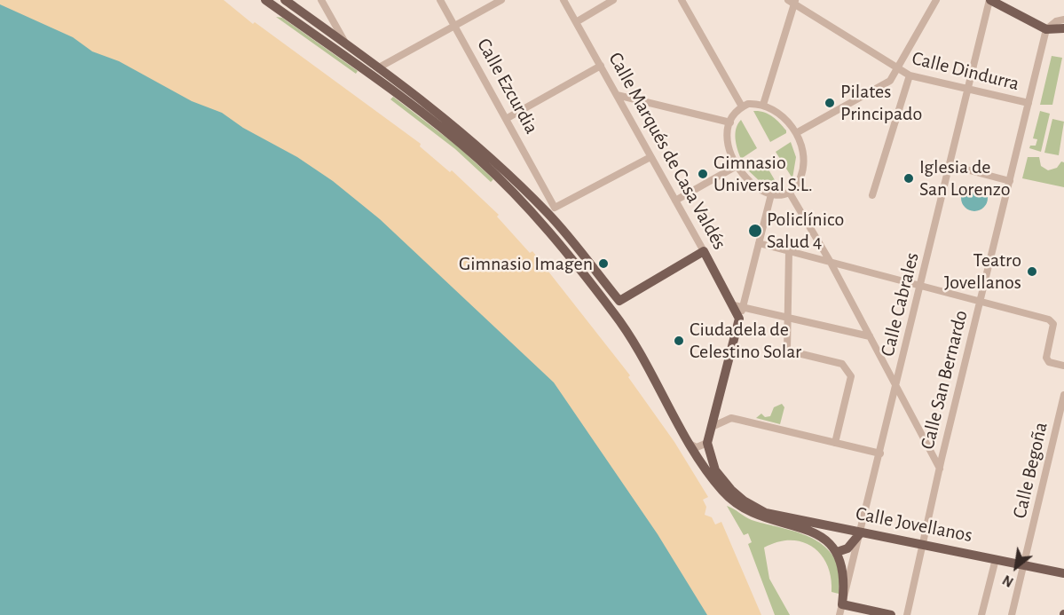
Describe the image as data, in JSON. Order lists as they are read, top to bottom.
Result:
{
  "streets": {
    "main road": ["Calle Ezcurdia", "Calle Marqués de Casa Valdés", "Calle Jovellanos"],
    "street": [
      "Calle Dindurra",
      "Calle Cabrales",
      "Calle San Bernardo",
      "Calle Begoña"
    ]
  },
  "crossings": [
    ["Calle Dindurra", "Calle Cabrales"],
    ["Calle Dindurra", "Calle San Bernardo"],
    ["Calle Cabrales", "Calle Jovellanos"],
    ["Calle San Bernardo", "Calle Jovellanos"],
    ["Calle Begoña", "Calle Jovellanos"]
  ],
  "places": [
    "Pilates Principado",
    "Gimnasio Universal S.L.",
    "Iglesia de San Lorenzo",
    "Policlínico Salud 4",
    "Gimnasio Imagen",
    "Teatro Jovellanos",
    "Ciudadela de Celestino Solar"
  ],
  "north": "bottom left"
}
